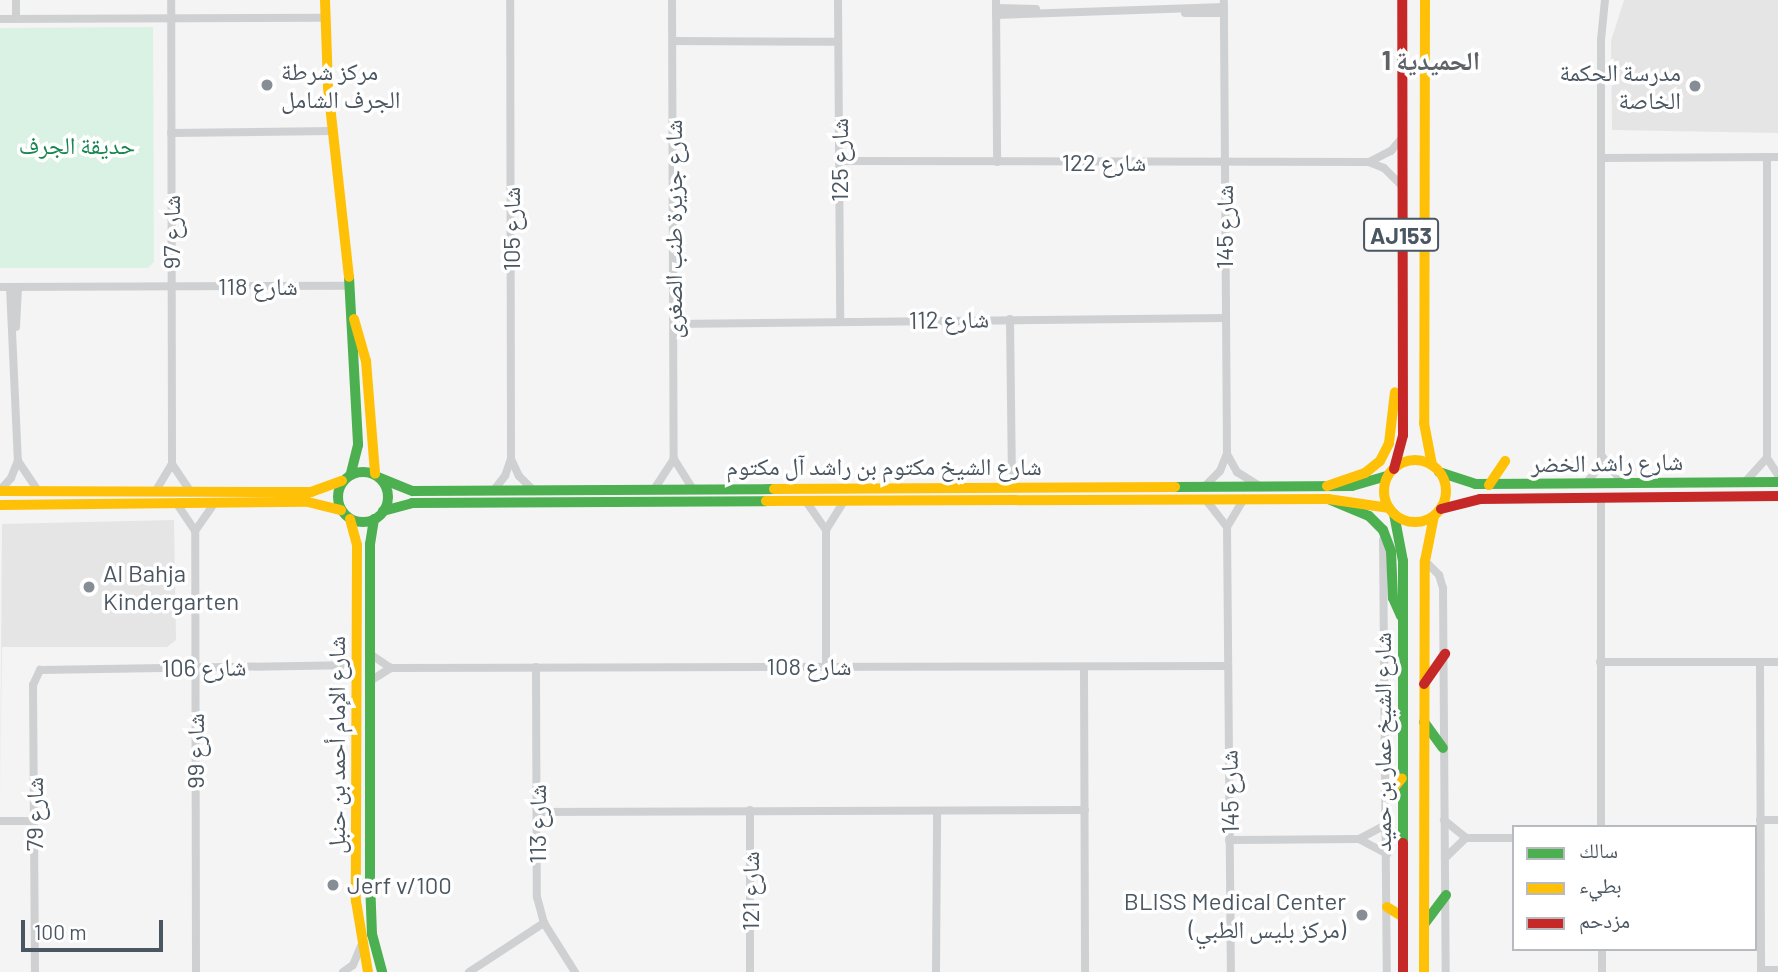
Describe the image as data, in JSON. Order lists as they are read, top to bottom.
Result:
{
  "streets": {
    "street": [
      "شارع 125",
      "شارع 122",
      "شارع 145",
      "شارع 105",
      "شارع جزيرة طنب الصغرى",
      "شارع 97",
      "AJ153",
      "شارع 118",
      "شارع 112",
      "شارع راشد الخضر",
      "شارع الشيخ مكتوم بن راشد آل مكتوم",
      "شارع 108",
      "شارع 106",
      "شارع الشيخ عمار بن حميد",
      "شارع الإمام أحمد بن حنبل",
      "شارع 99",
      "شارع 79",
      "شارع 113",
      "شارع 121"
    ]
  },
  "crossings": [
    ["شارع 125", "شارع 122"],
    ["شارع 125", "شارع 112"],
    ["شارع 122", "شارع 145"],
    ["شارع 145", "شارع 112"],
    ["شارع 145", "شارع 108"],
    ["شارع 105", "شارع الشيخ مكتوم بن راشد آل مكتوم"],
    ["شارع جزيرة طنب الصغرى", "شارع 112"],
    ["شارع 97", "شارع 118"],
    ["AJ153", "شارع راشد الخضر"],
    ["AJ153", "شارع الشيخ مكتوم بن راشد آل مكتوم"],
    ["AJ153", "شارع الشيخ عمار بن حميد"],
    ["شارع راشد الخضر", "شارع الشيخ مكتوم بن راشد آل مكتوم"],
    ["شارع راشد الخضر", "شارع الشيخ عمار بن حميد"],
    ["شارع الشيخ مكتوم بن راشد آل مكتوم", "شارع الشيخ عمار بن حميد"],
    ["شارع الشيخ مكتوم بن راشد آل مكتوم", "شارع الإمام أحمد بن حنبل"],
    ["شارع 108", "شارع 113"],
    ["شارع 106", "شارع الإمام أحمد بن حنبل"],
    ["شارع 106", "شارع 99"],
    ["شارع 106", "شارع 79"]
  ],
  "districts": ["الحميدية 1"],
  "parks": ["حديقة الجرف"],
  "places": [
    "مركز شرطة الجرف الشامل",
    "مدرسة الحكمة الخاصة",
    "Al Bahja Kindergarten",
    "Jerf v/100",
    "BLISS Medical Center (مركز بليس الطبي)"
  ],
  "legend": ["سالك", "بطيء", "مزدحم"],
  "scale_bar": "100 m"
}
